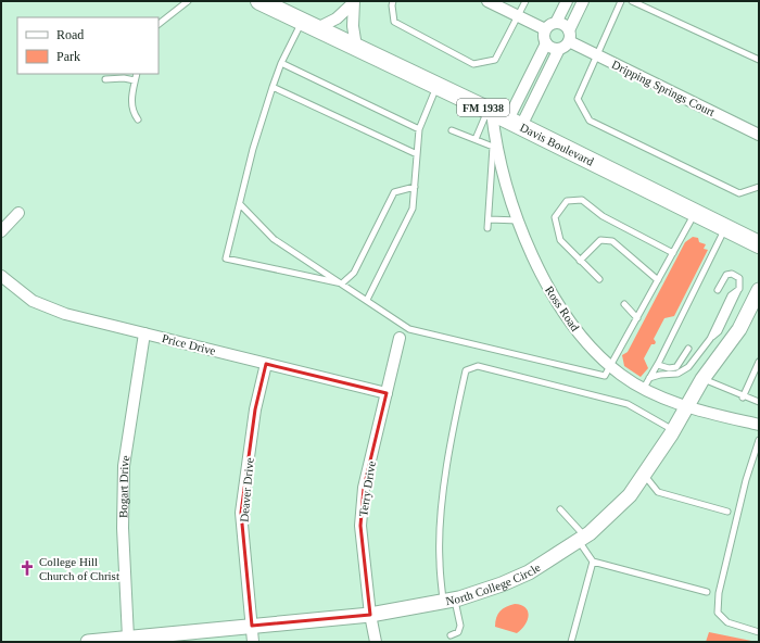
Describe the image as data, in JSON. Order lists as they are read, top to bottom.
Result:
{
  "streets": {
    "main road": ["FM 1938", "Davis Boulevard"],
    "street": [
      "Dripping Springs Court",
      "Ross Road",
      "Price Drive",
      "Bogart Drive",
      "Terry Drive",
      "Deaver Drive",
      "North College Circle"
    ]
  },
  "crossings": [
    ["Davis Boulevard", "Ross Road"],
    ["Ross Road", "North College Circle"],
    ["Price Drive", "Bogart Drive"],
    ["Price Drive", "Terry Drive"],
    ["Price Drive", "Deaver Drive"],
    ["Bogart Drive", "North College Circle"],
    ["Terry Drive", "North College Circle"],
    ["Deaver Drive", "North College Circle"]
  ],
  "places": {
    "church": ["College Hill Church of Christ"]
  },
  "legend": ["Road", "Park"]
}
